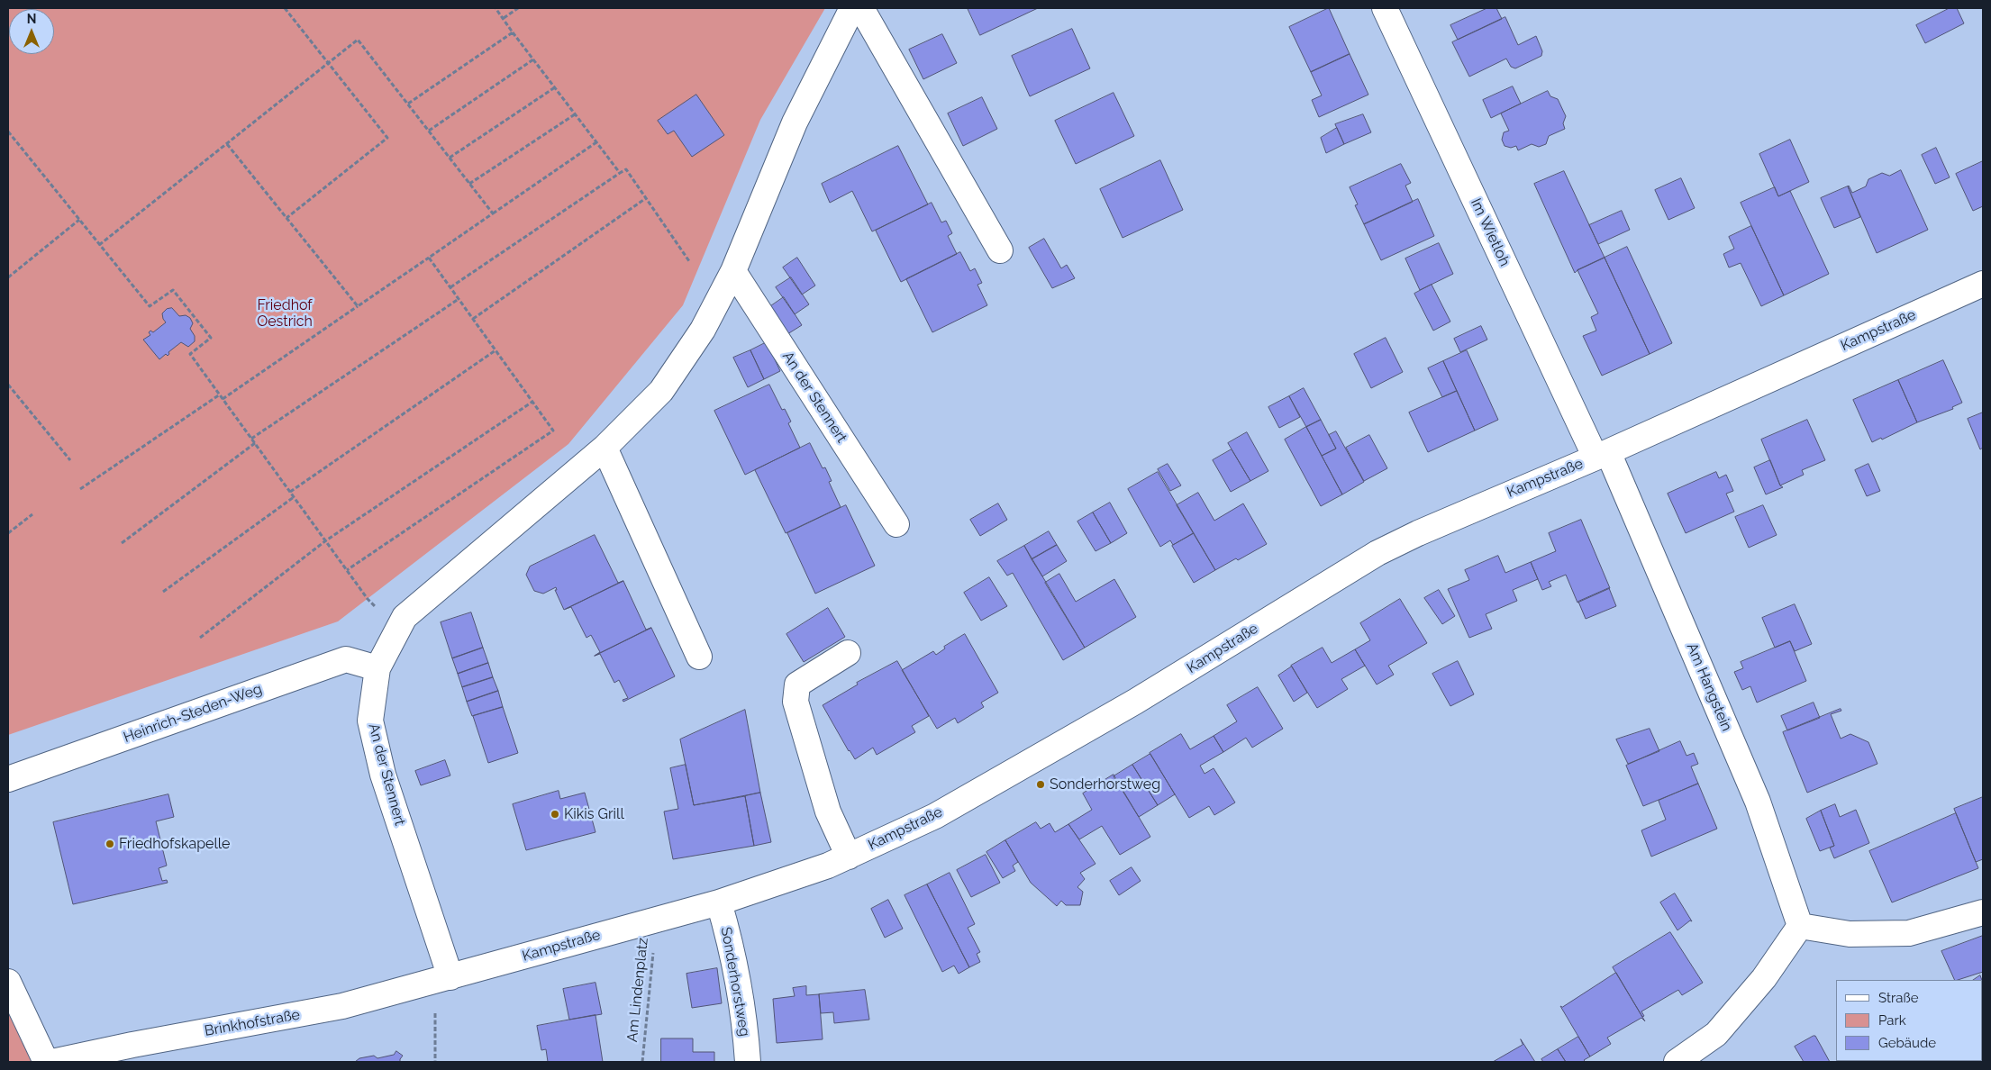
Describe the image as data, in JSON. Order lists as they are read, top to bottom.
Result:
{
  "streets": {
    "street": [
      "Im Wietloh",
      "Kampstraße",
      "An der Stennert",
      "Am Hangstein",
      "Heinrich-Steden-Weg",
      "Sonderhorstweg",
      "Brinkhofstraße"
    ],
    "path": ["Am Lindenplatz"]
  },
  "crossings": [
    ["Im Wietloh", "Kampstraße"],
    ["Im Wietloh", "Am Hangstein"],
    ["Kampstraße", "An der Stennert"],
    ["Kampstraße", "Am Hangstein"],
    ["Kampstraße", "Sonderhorstweg"],
    ["Kampstraße", "Am Lindenplatz"],
    ["Kampstraße", "Brinkhofstraße"],
    ["An der Stennert", "Heinrich-Steden-Weg"],
    ["An der Stennert", "Brinkhofstraße"]
  ],
  "parks": ["Friedhof Oestrich"],
  "places": ["Sonderhorstweg", "Kikis Grill", "Friedhofskapelle"],
  "legend": ["Straße", "Park", "Gebäude"],
  "north": "top"
}
